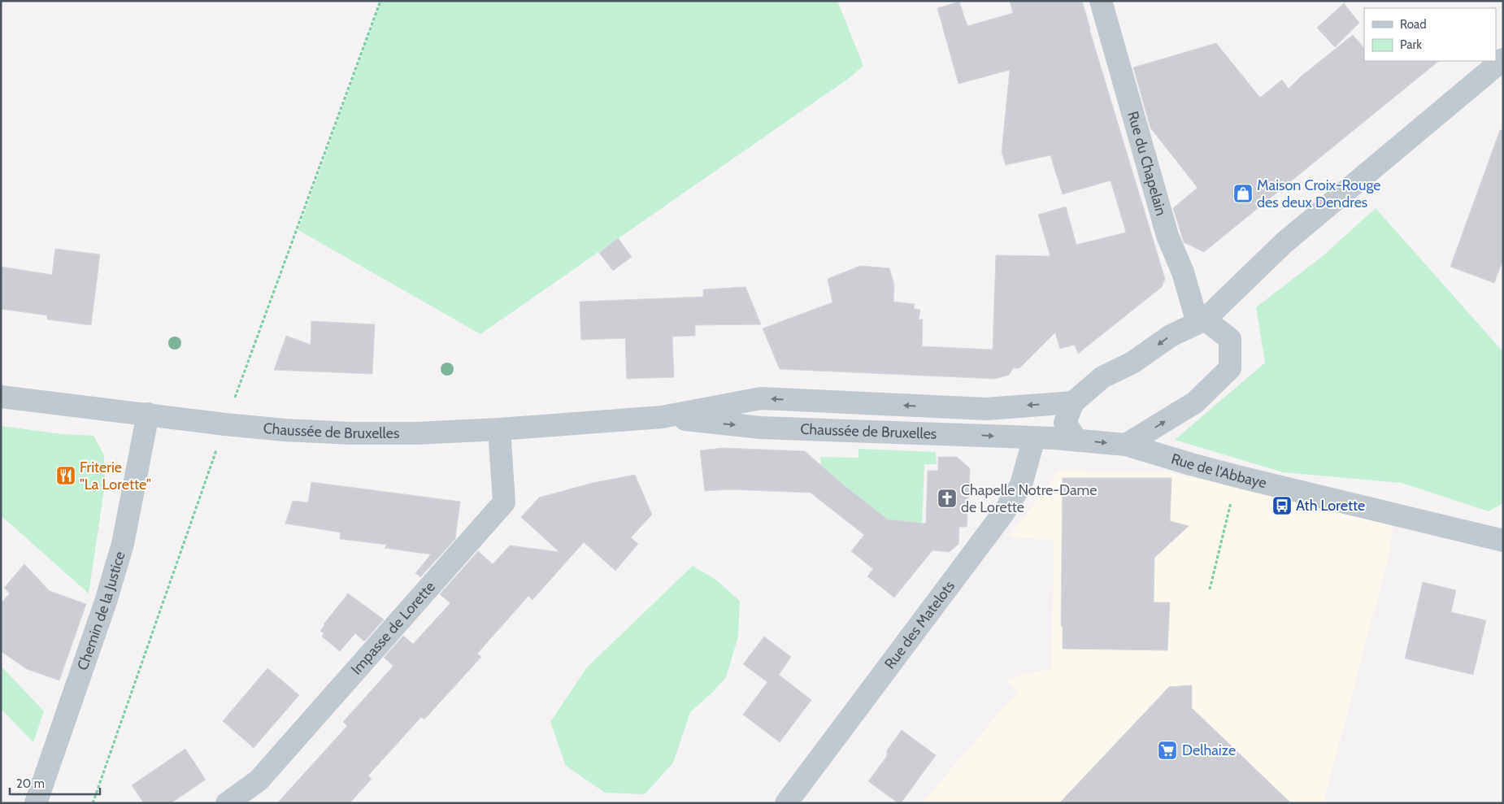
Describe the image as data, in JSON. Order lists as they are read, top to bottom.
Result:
{
  "streets": {
    "street": [
      "Rue du Chapelain",
      "Chaussée de Bruxelles",
      "Rue de l'Abbaye",
      "Chemin de la Justice",
      "Rue des Matelots",
      "Impasse de Lorette"
    ]
  },
  "crossings": [
    ["Chaussée de Bruxelles", "Rue de l'Abbaye"],
    ["Chaussée de Bruxelles", "Chemin de la Justice"],
    ["Chaussée de Bruxelles", "Rue des Matelots"],
    ["Chaussée de Bruxelles", "Impasse de Lorette"]
  ],
  "places": {
    "shop": ["Maison Croix-Rouge des deux Dendres"],
    "restaurant": ["Friterie \"La Lorette\""],
    "church": ["Chapelle Notre-Dame de Lorette"],
    "bus stop": ["Ath Lorette"],
    "supermarket": ["Delhaize"]
  },
  "legend": ["Road", "Park"],
  "scale_bar": "20 m"
}
